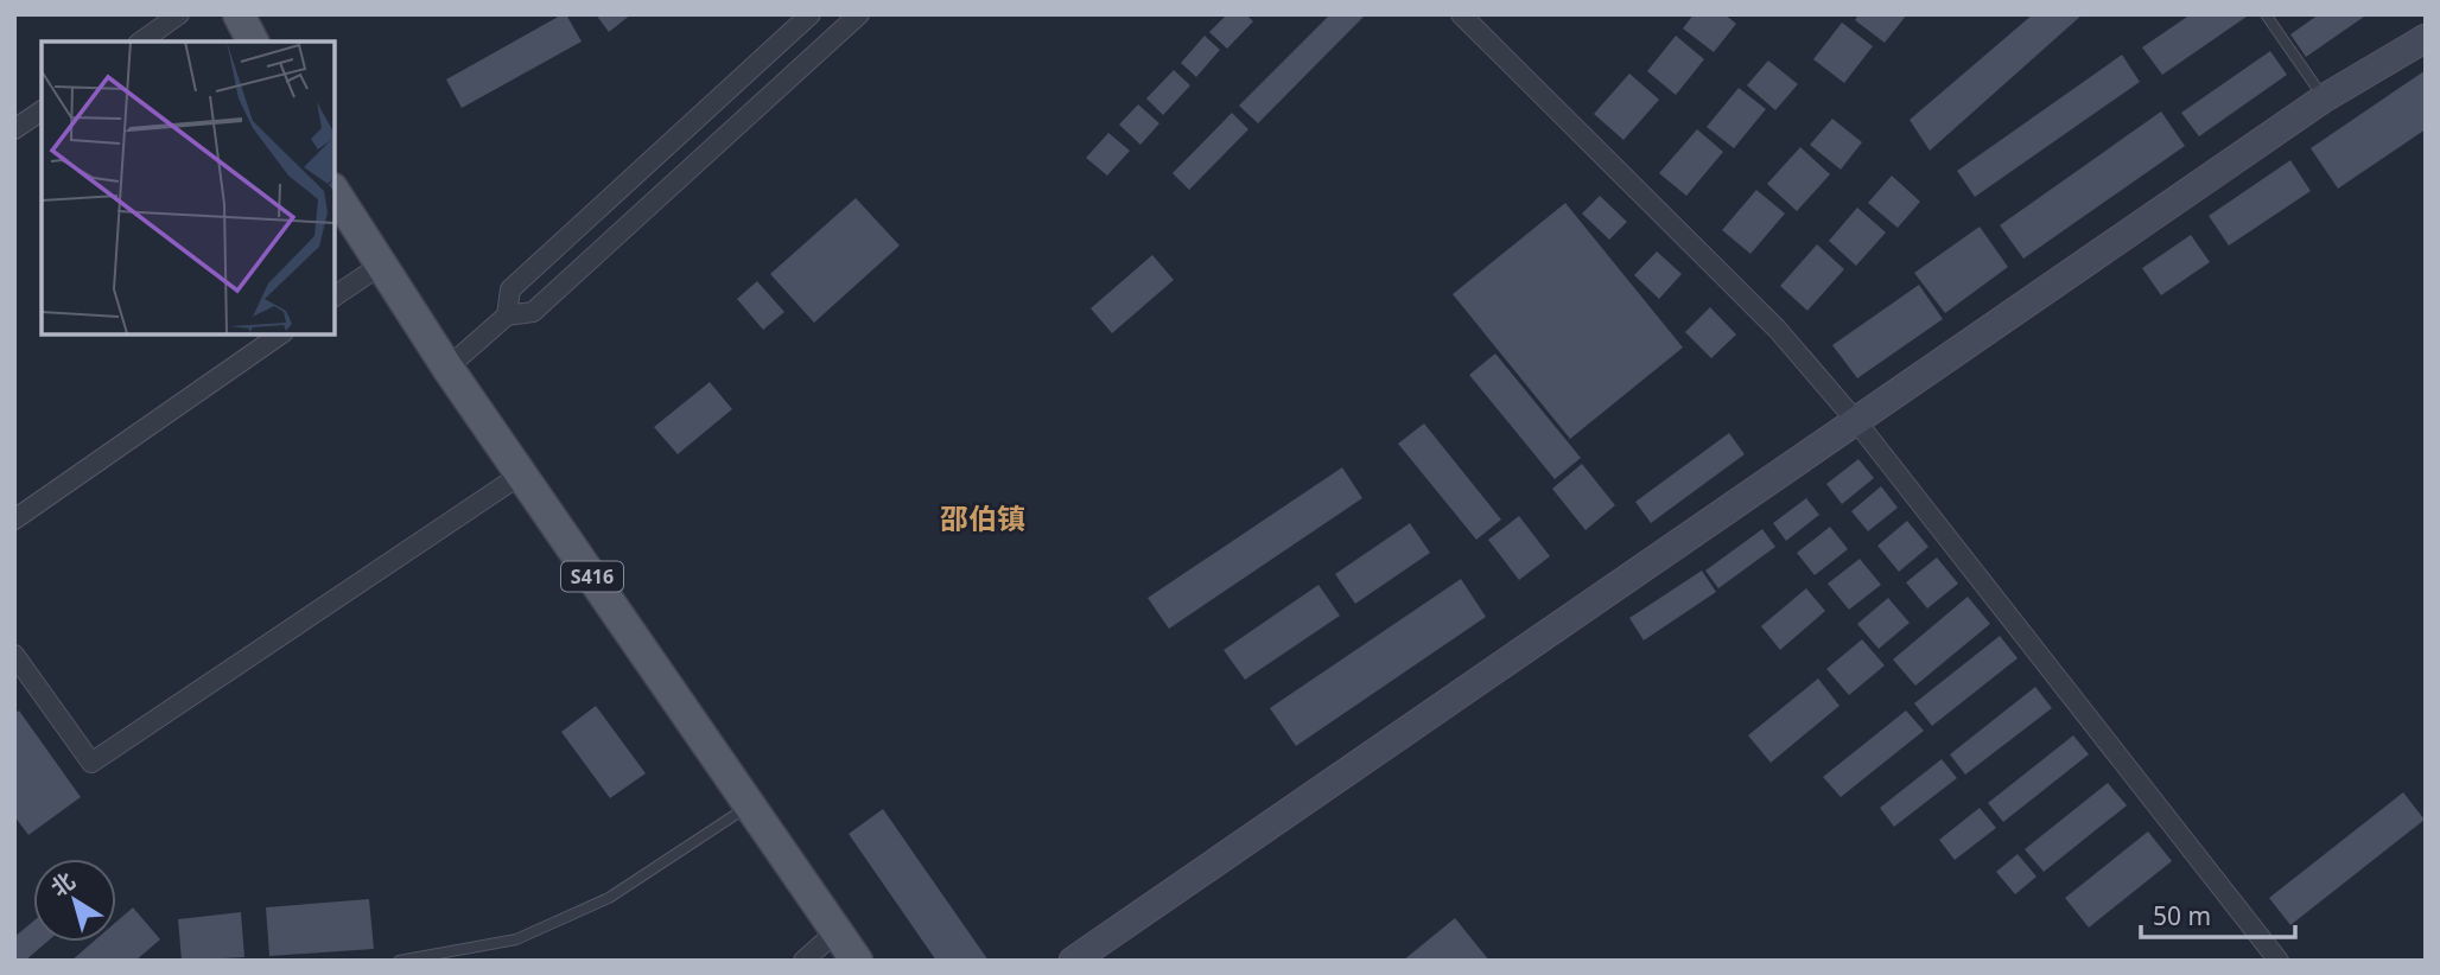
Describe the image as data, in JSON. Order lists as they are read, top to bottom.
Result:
{
  "streets": {
    "main road": ["S416"]
  },
  "districts": ["邵伯镇"],
  "scale_bar": "50 m",
  "north": "top left"
}
